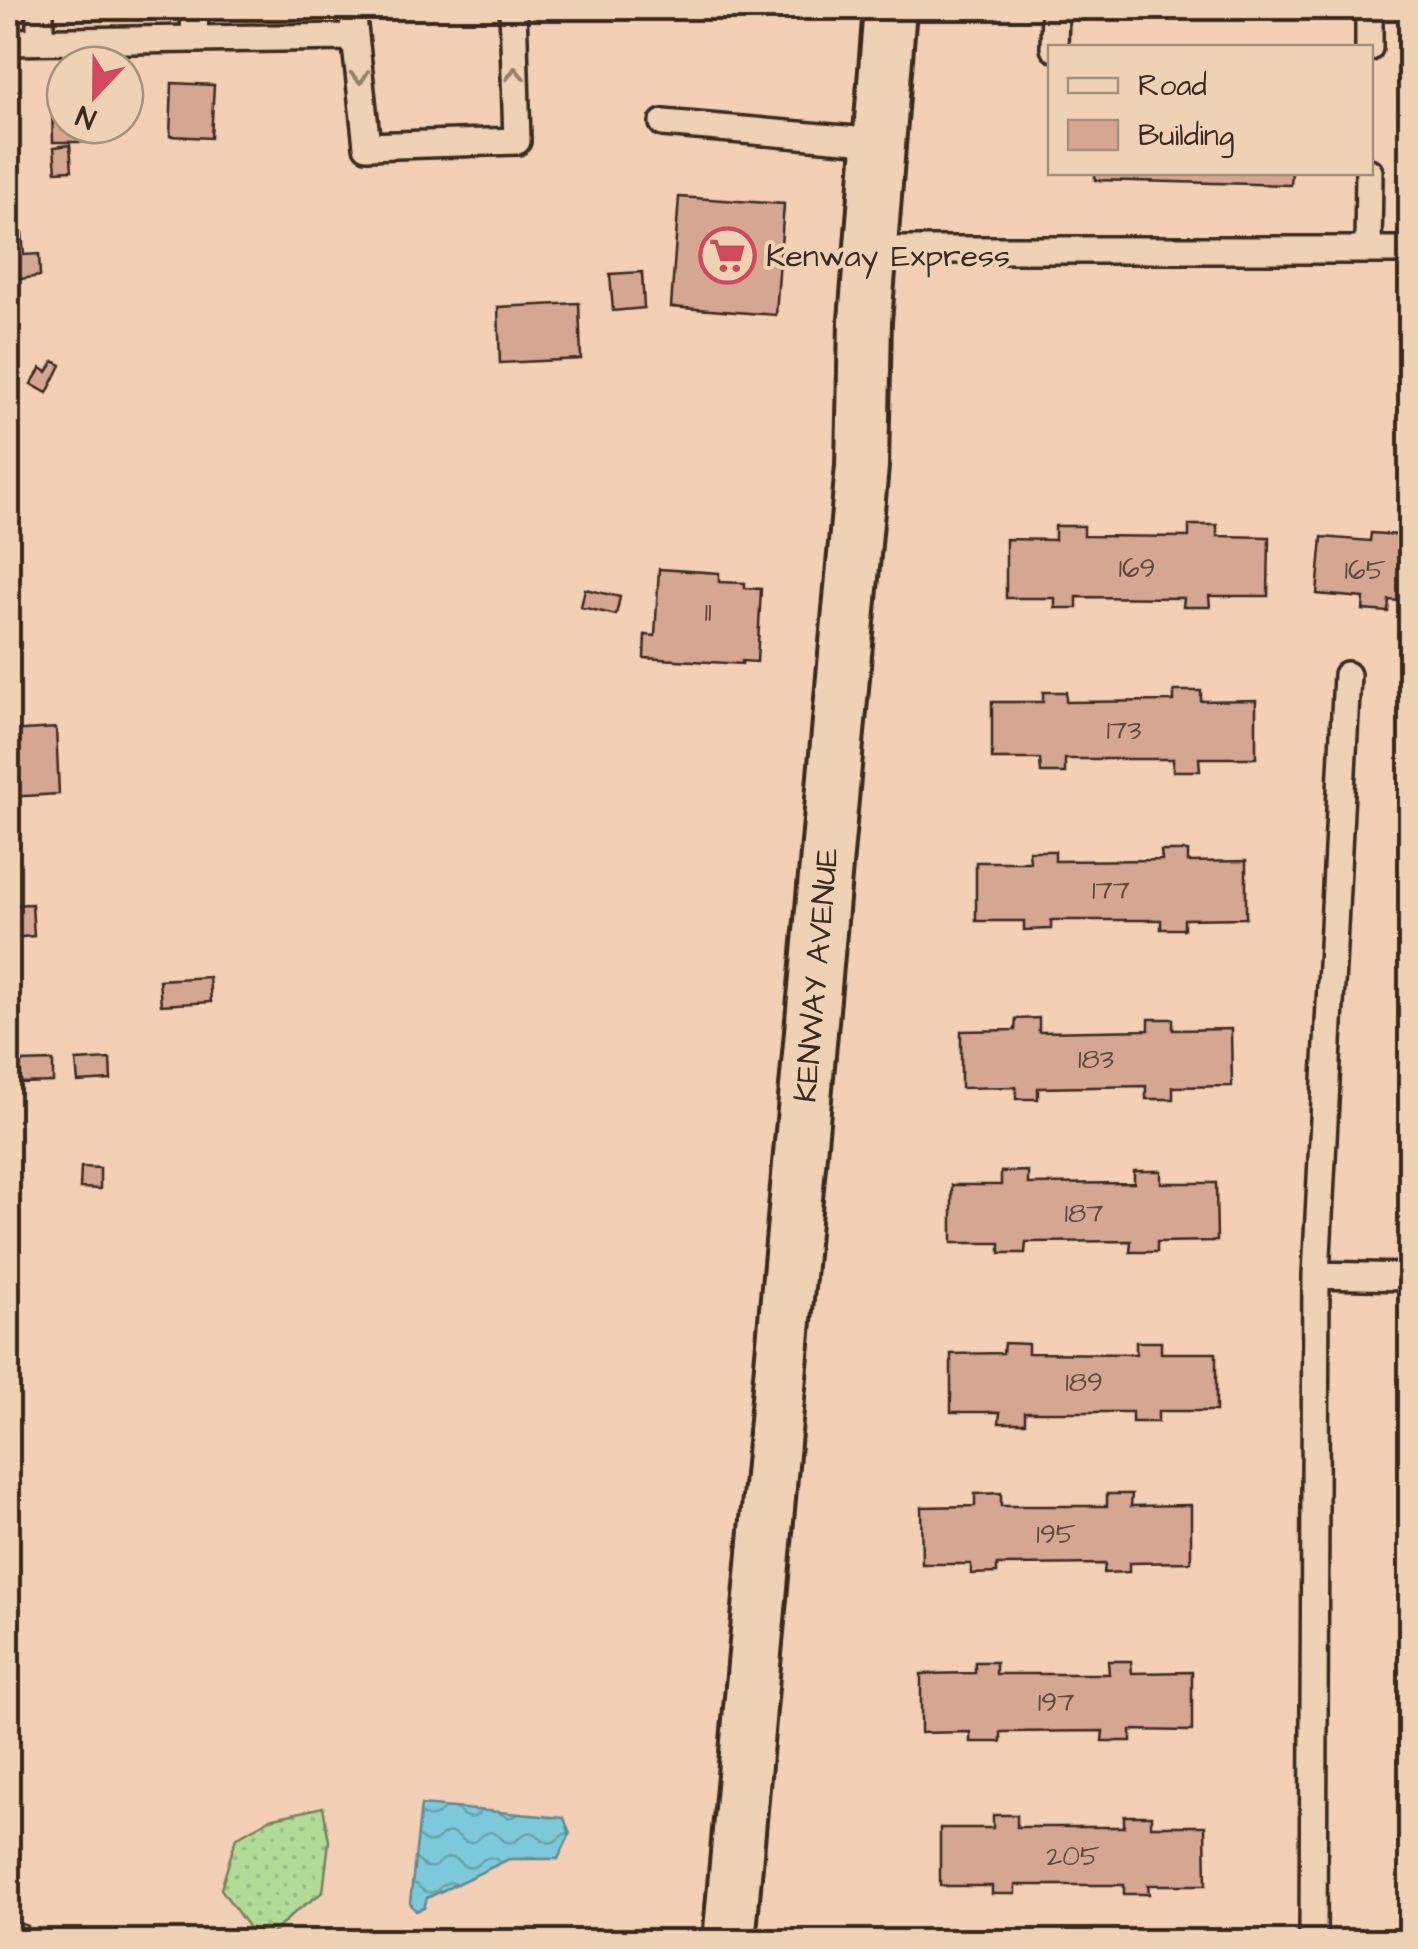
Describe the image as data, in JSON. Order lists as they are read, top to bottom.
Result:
{
  "streets": {
    "street": ["KENWAY AVENUE"]
  },
  "places": {
    "supermarket": ["Kenway Express"]
  },
  "house_numbers": [
    "169",
    "165",
    "11",
    "173",
    "177",
    "183",
    "187",
    "189",
    "195",
    "197",
    "205"
  ],
  "legend": ["Road", "Building"],
  "north": "bottom"
}
